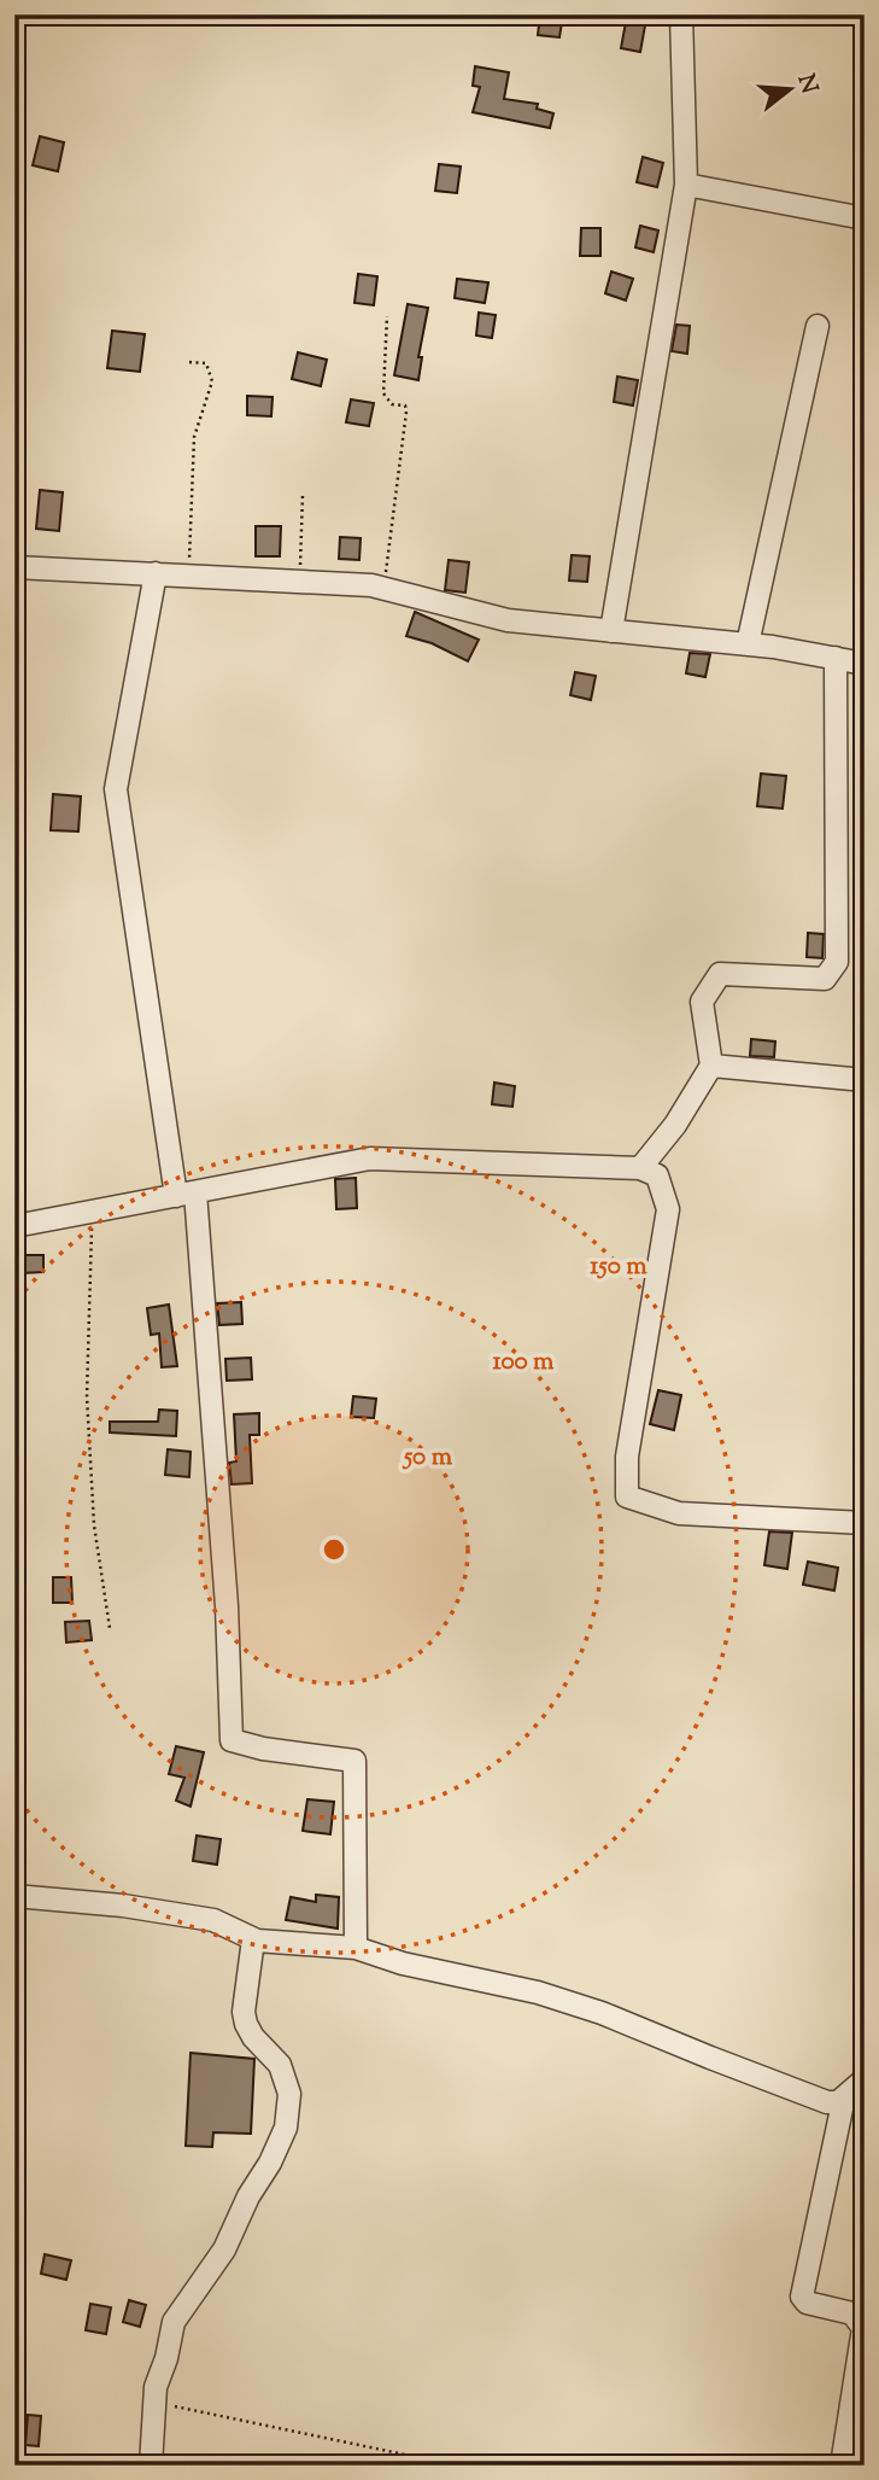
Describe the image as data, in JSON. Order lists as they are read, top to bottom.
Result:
{
  "north": "right",
  "rings": ["150 m", "100 m", "50 m"]
}
